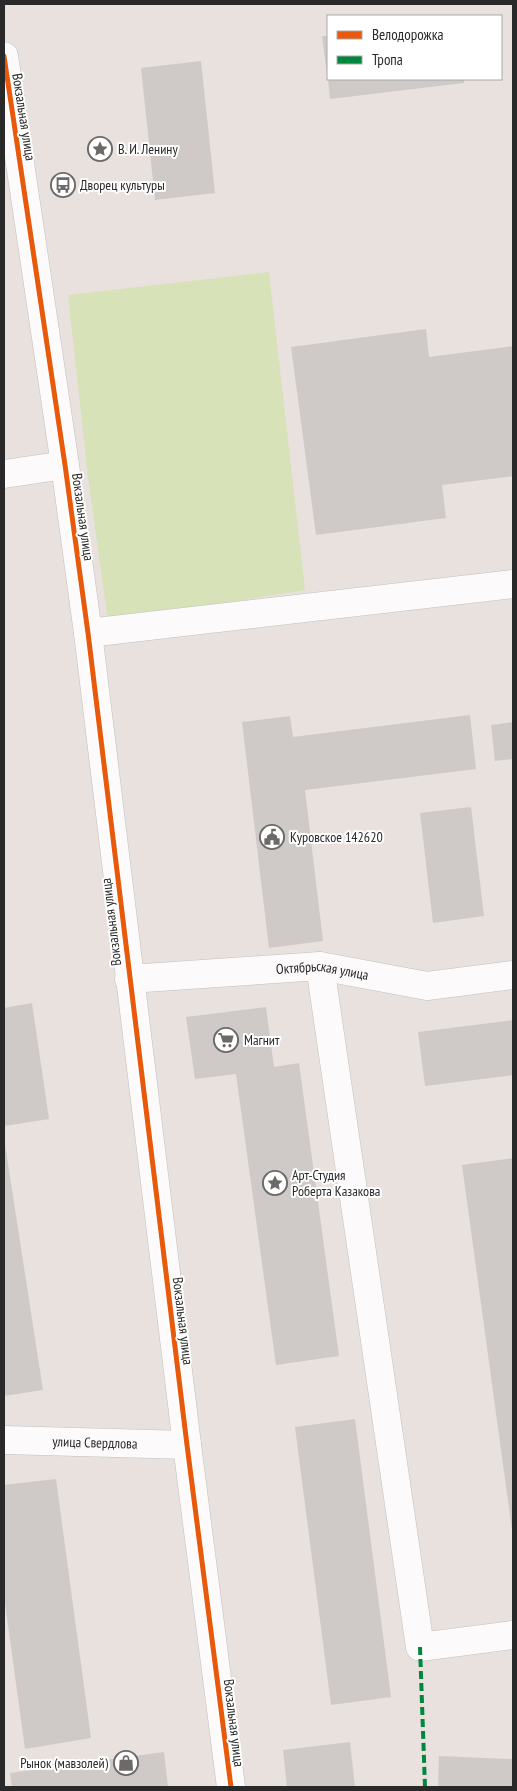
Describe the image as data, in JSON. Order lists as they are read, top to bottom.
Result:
{
  "streets": {
    "street": ["Вокзальная улица", "Октябрьская улица", "улица Свердлова"]
  },
  "crossings": [
    ["Вокзальная улица", "Октябрьская улица"],
    ["Вокзальная улица", "улица Свердлова"]
  ],
  "places": {
    "place": ["В. И. Ленину", "Арт-Студия Роберта Казакова"],
    "bus stop": ["Дворец культуры"],
    "public building": ["Куровское 142620"],
    "supermarket": ["Магнит"],
    "shop": ["Рынок (мавзолей)"]
  },
  "legend": ["Велодорожка", "Тропа"]
}
